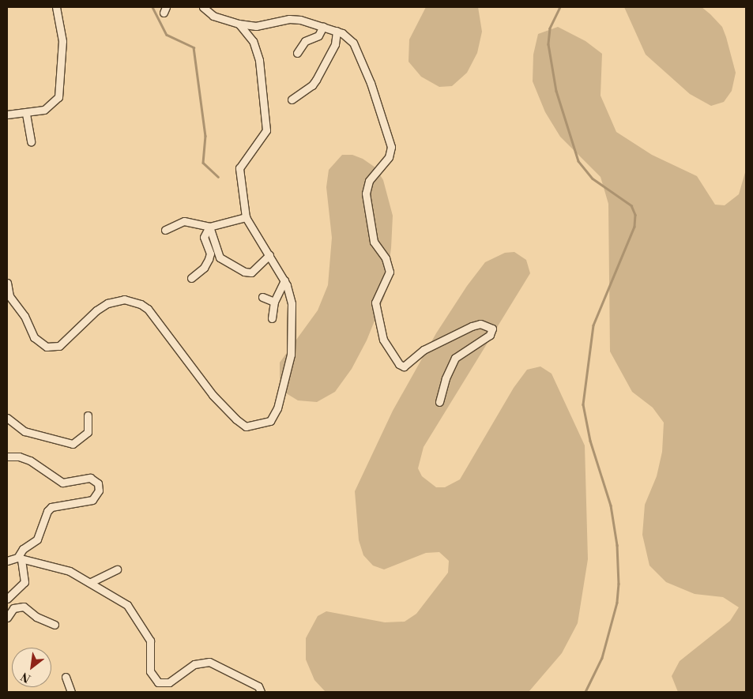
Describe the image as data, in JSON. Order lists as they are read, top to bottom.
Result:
{
  "north": "bottom left"
}
